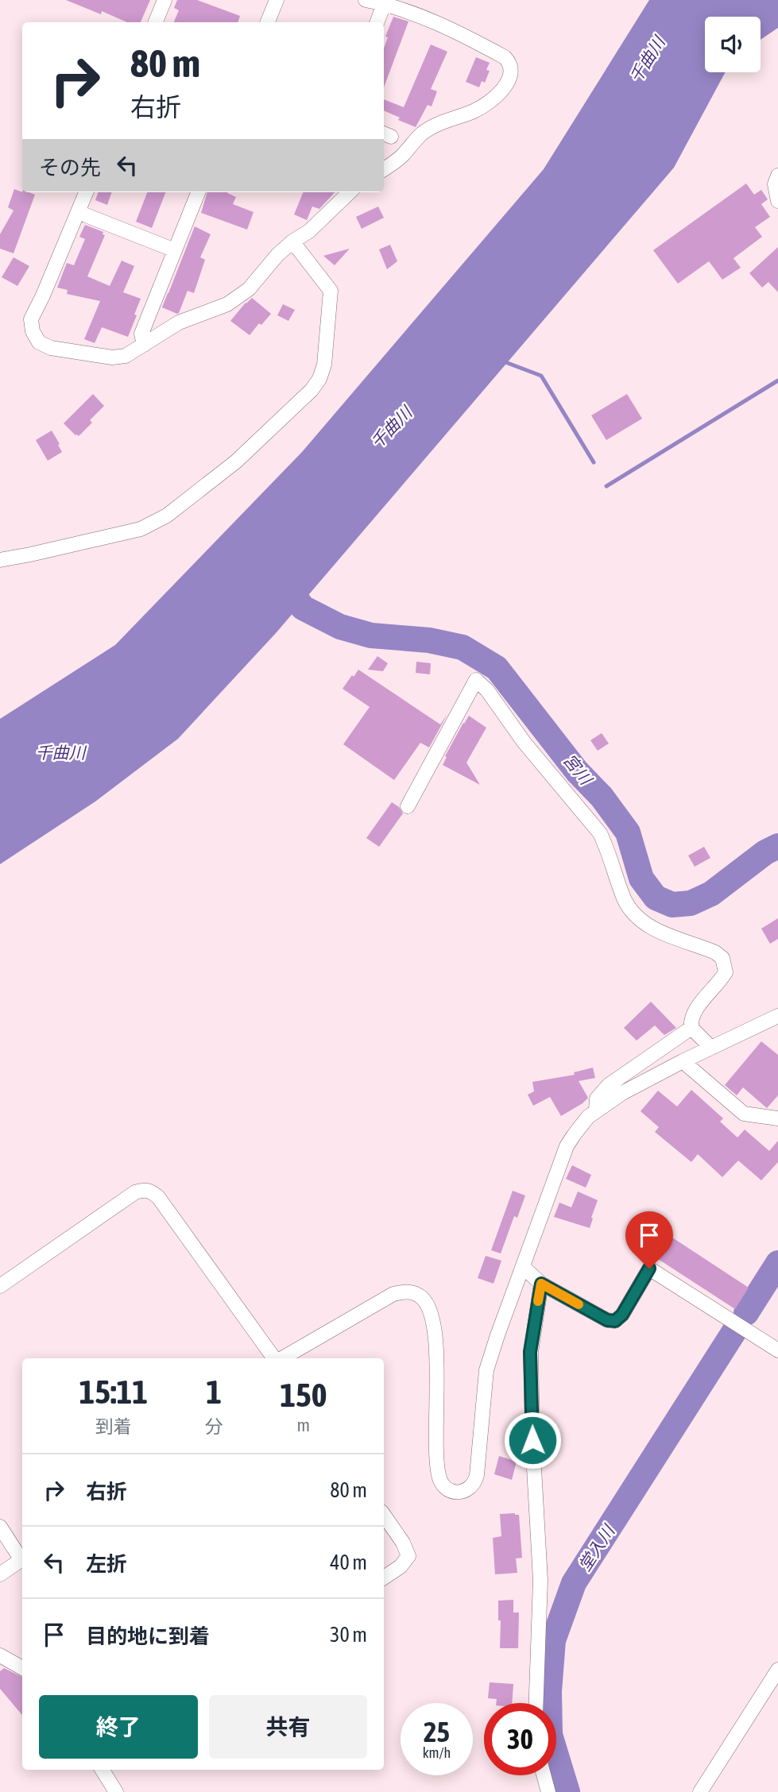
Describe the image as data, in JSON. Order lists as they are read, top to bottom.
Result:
{
  "water": ["千曲川", "宮川", "堂入川"],
  "page": {
    "turn": ["80 m", "右折"],
    "then": "その先",
    "eta": [
      "15:11",
      "到着",
      "1",
      "分",
      "150",
      "m"
    ],
    "list": [
      {
        "name": "右折",
        "value": "80 m"
      },
      {
        "name": "左折",
        "value": "40 m"
      },
      {
        "name": "目的地に到着",
        "value": "30 m"
      }
    ],
    "buttons": ["終了", "共有"],
    "speed": "25 km/h",
    "limit": "30"
  }
}
